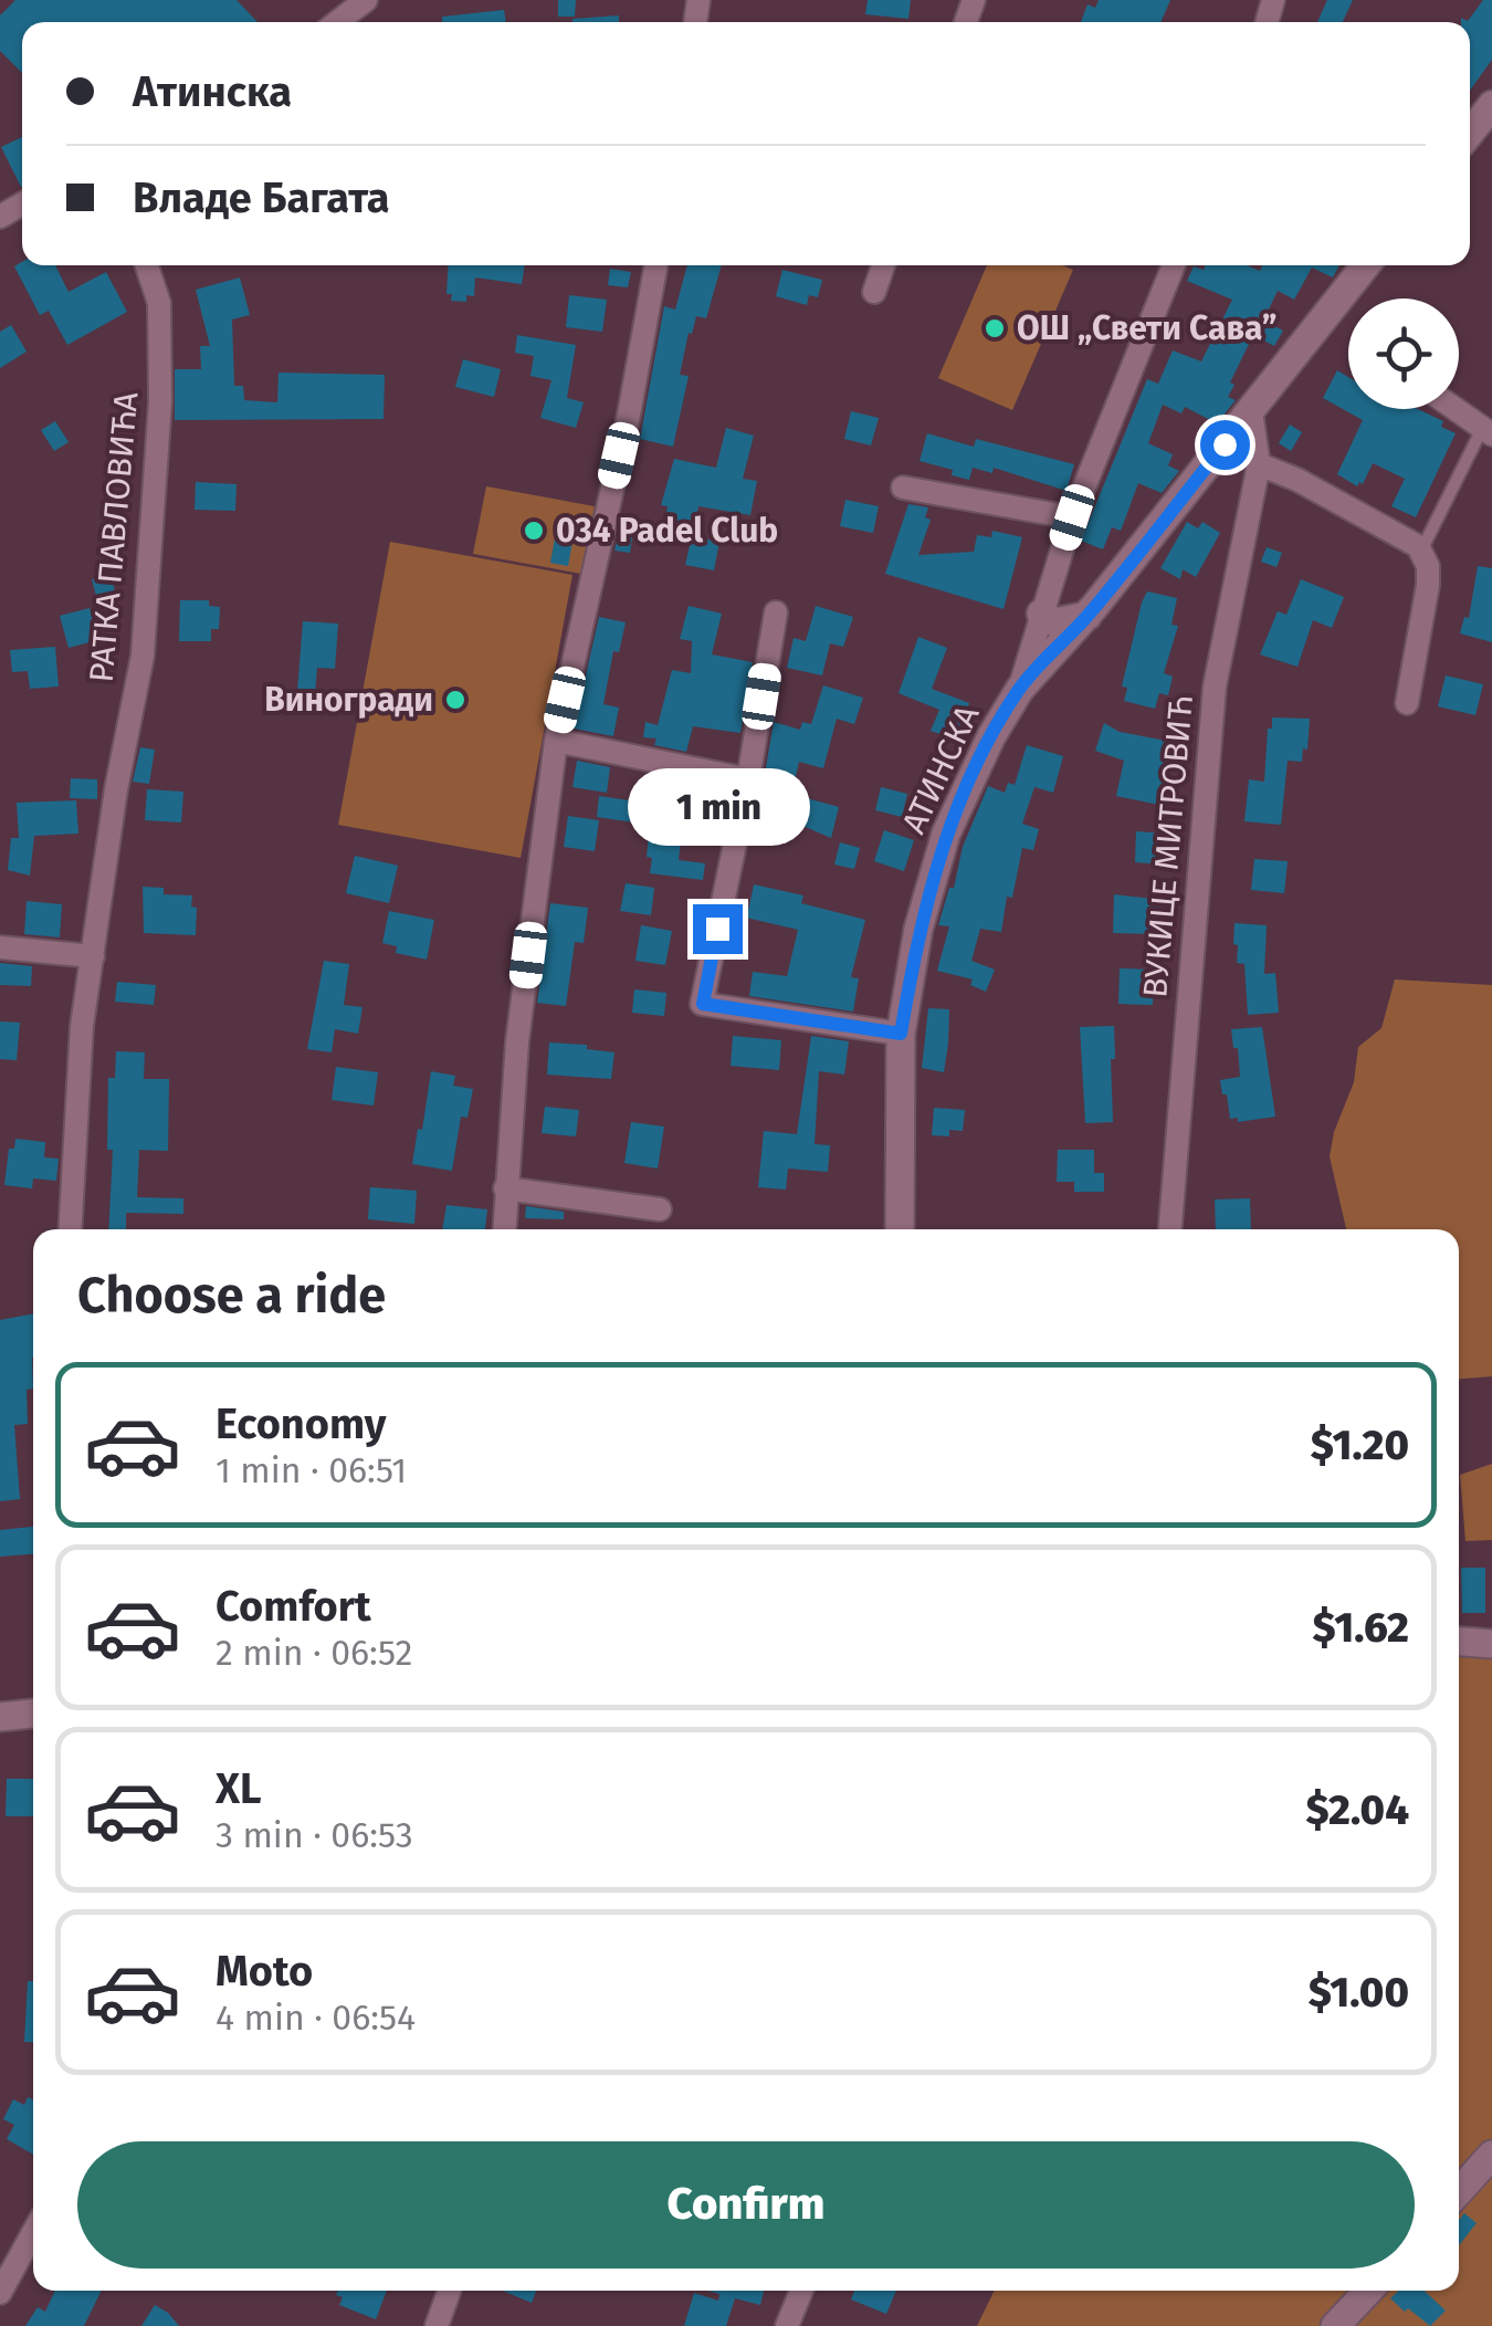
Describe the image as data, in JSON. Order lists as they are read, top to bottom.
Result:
{
  "streets": {
    "street": ["РАТКА ПАВЛОВИЋА", "АТИНСКА", "ВУКИЦЕ МИТРОВИЋ"]
  },
  "crossings": [
    ["АТИНСКА", "ВУКИЦЕ МИТРОВИЋ"]
  ],
  "places": ["ОШ „Свети Сава”", "034 Padel Club", "Виногради"],
  "page": {
    "banner": ["Атинска", "Владе Багата"],
    "bubble": "1 min",
    "heading": "Choose a ride",
    "list": [
      {
        "name": "Economy",
        "note": "1 min · 06:51",
        "value": "$1.20"
      },
      {
        "name": "Comfort",
        "note": "2 min · 06:52",
        "value": "$1.62"
      },
      {
        "name": "XL",
        "note": "3 min · 06:53",
        "value": "$2.04"
      },
      {
        "name": "Moto",
        "note": "4 min · 06:54",
        "value": "$1.00"
      }
    ],
    "buttons": "Confirm"
  }
}
